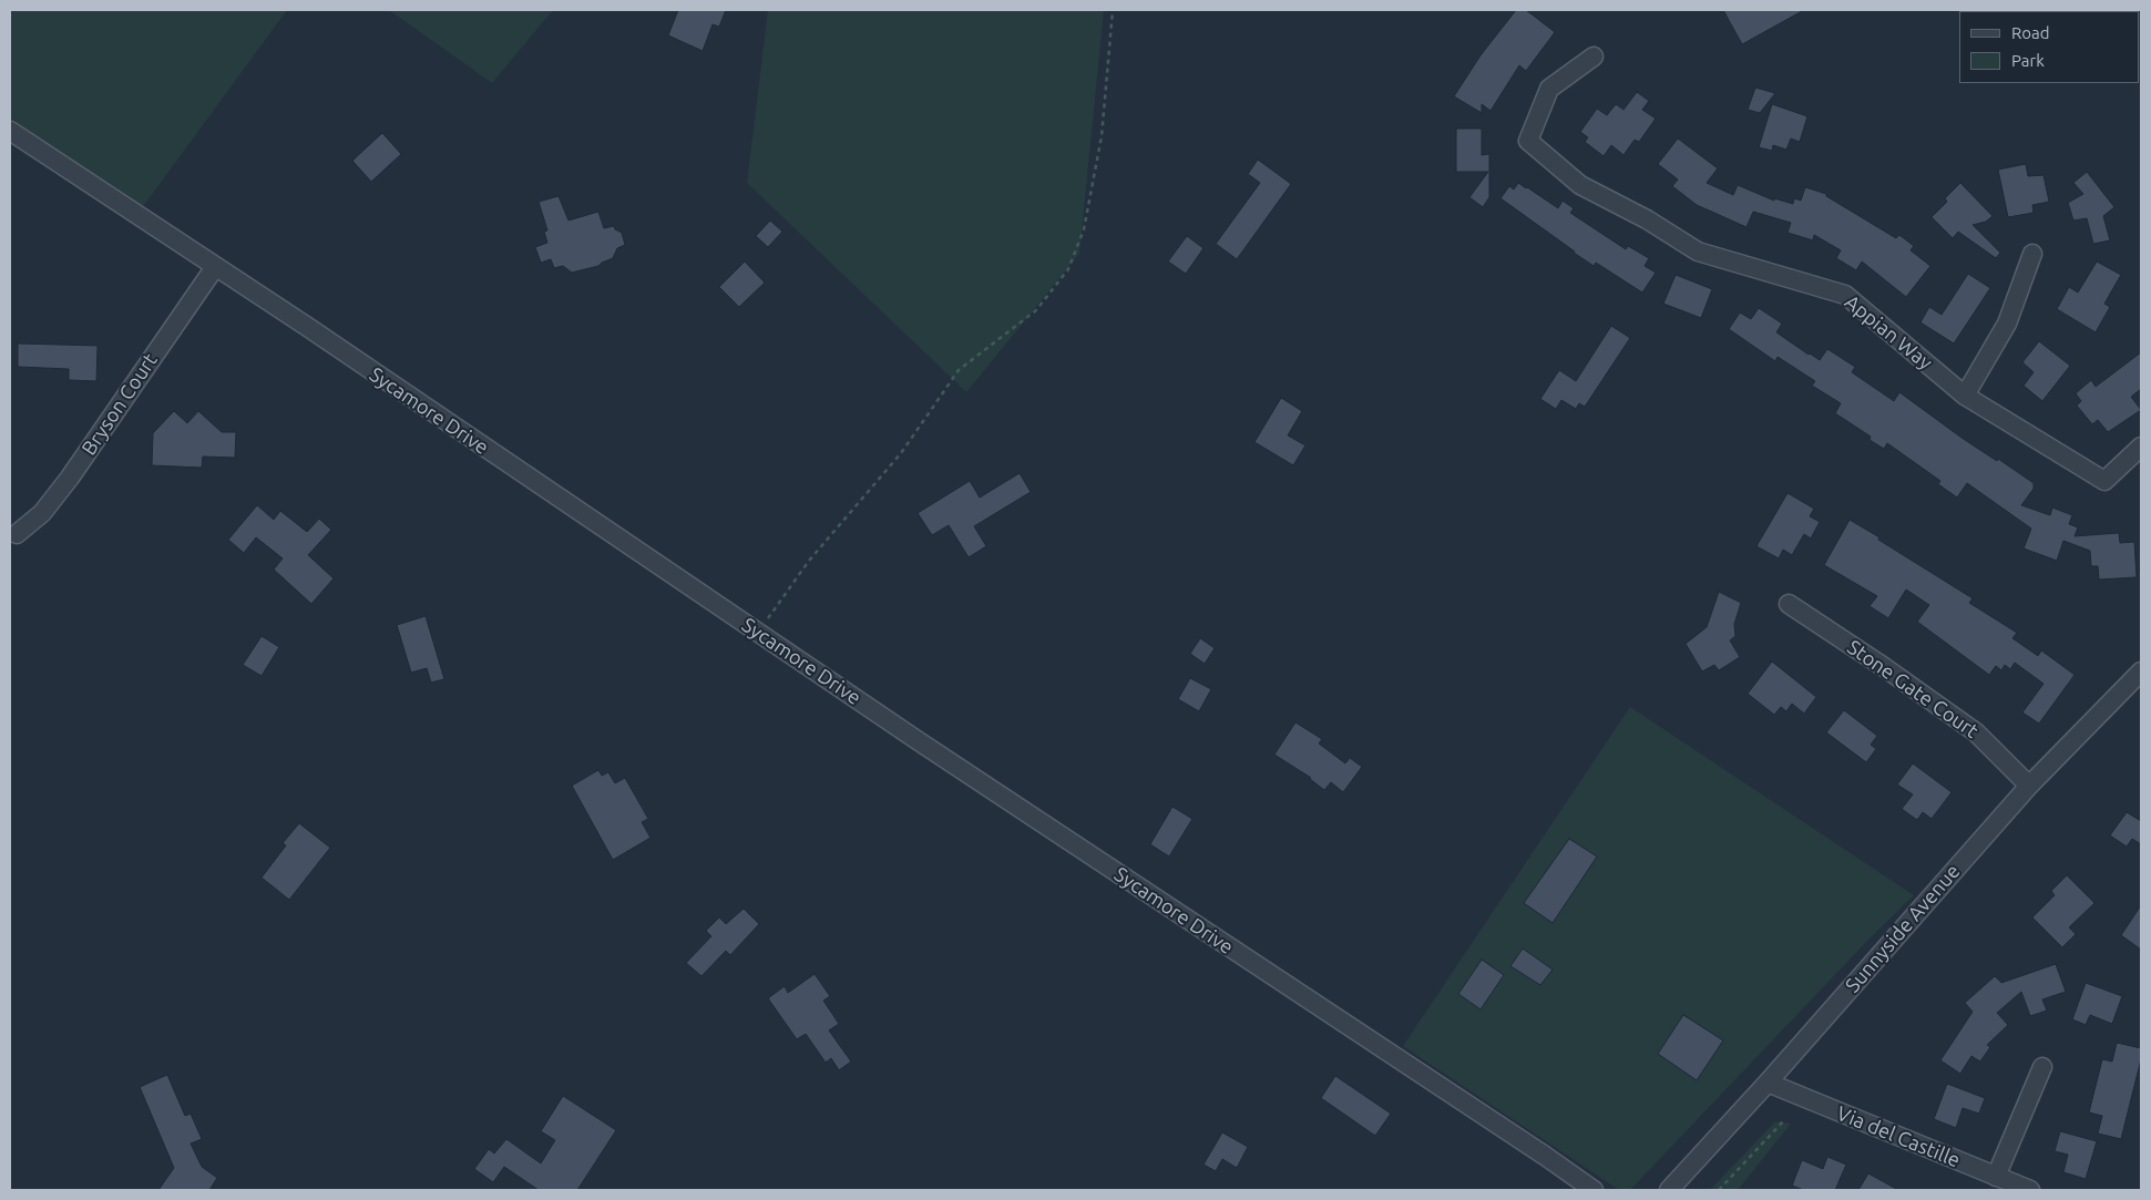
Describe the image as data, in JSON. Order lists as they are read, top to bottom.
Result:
{
  "streets": {
    "street": [
      "Appian Way",
      "Bryson Court",
      "Sycamore Drive",
      "Stone Gate Court",
      "Sunnyside Avenue",
      "Via del Castille"
    ]
  },
  "crossings": [
    ["Bryson Court", "Sycamore Drive"],
    ["Stone Gate Court", "Sunnyside Avenue"],
    ["Sunnyside Avenue", "Via del Castille"]
  ],
  "legend": ["Road", "Park"]
}
